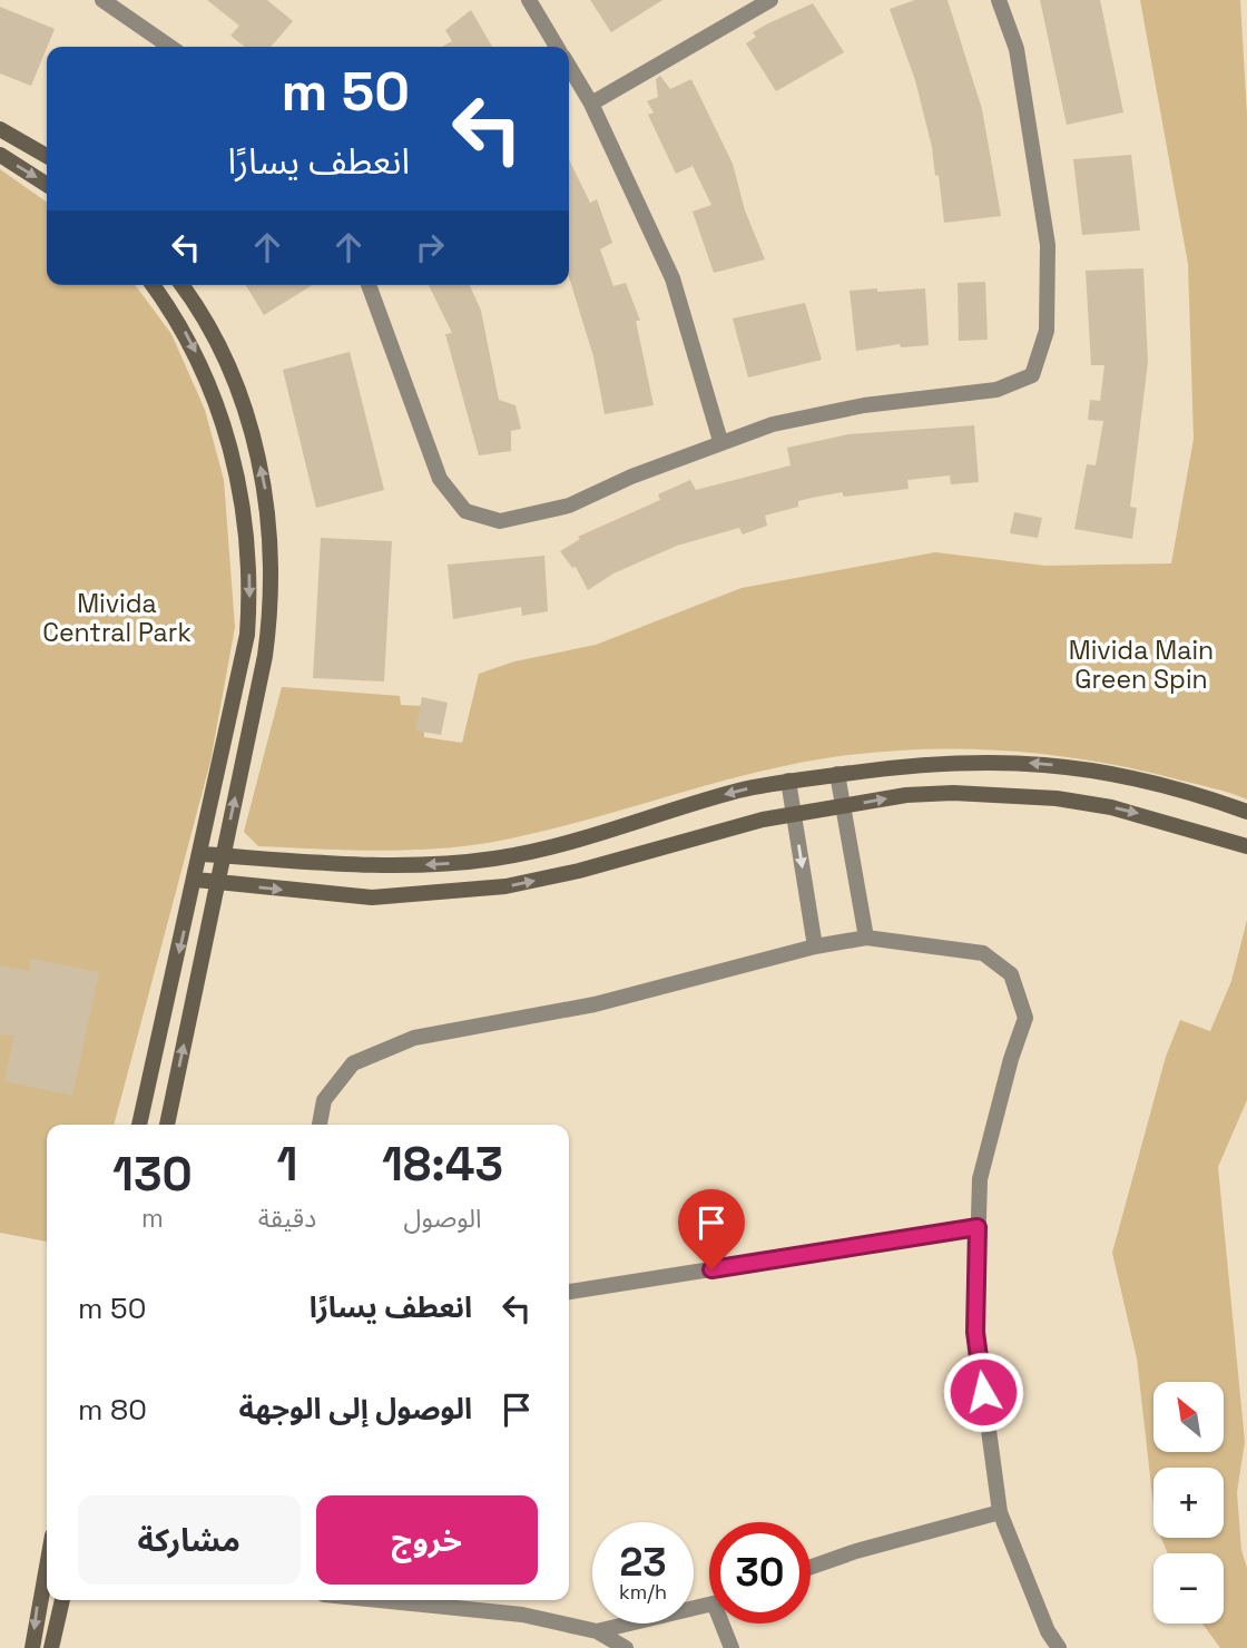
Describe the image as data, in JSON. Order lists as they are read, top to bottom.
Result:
{
  "parks": ["Mivida Central Park", "Mivida Main Green Spin"],
  "north": "top left",
  "page": {
    "turn": ["50 m", "انعطف يسارًا"],
    "eta": [
      "18:43",
      "الوصول",
      "1",
      "دقيقة",
      "130",
      "m"
    ],
    "list": [
      {
        "name": "انعطف يسارًا",
        "value": "50 m"
      },
      {
        "name": "الوصول إلى الوجهة",
        "value": "80 m"
      }
    ],
    "map_buttons": ["+", "−"],
    "buttons": ["خروج", "مشاركة"],
    "speed": "23 km/h",
    "limit": "30"
  }
}
